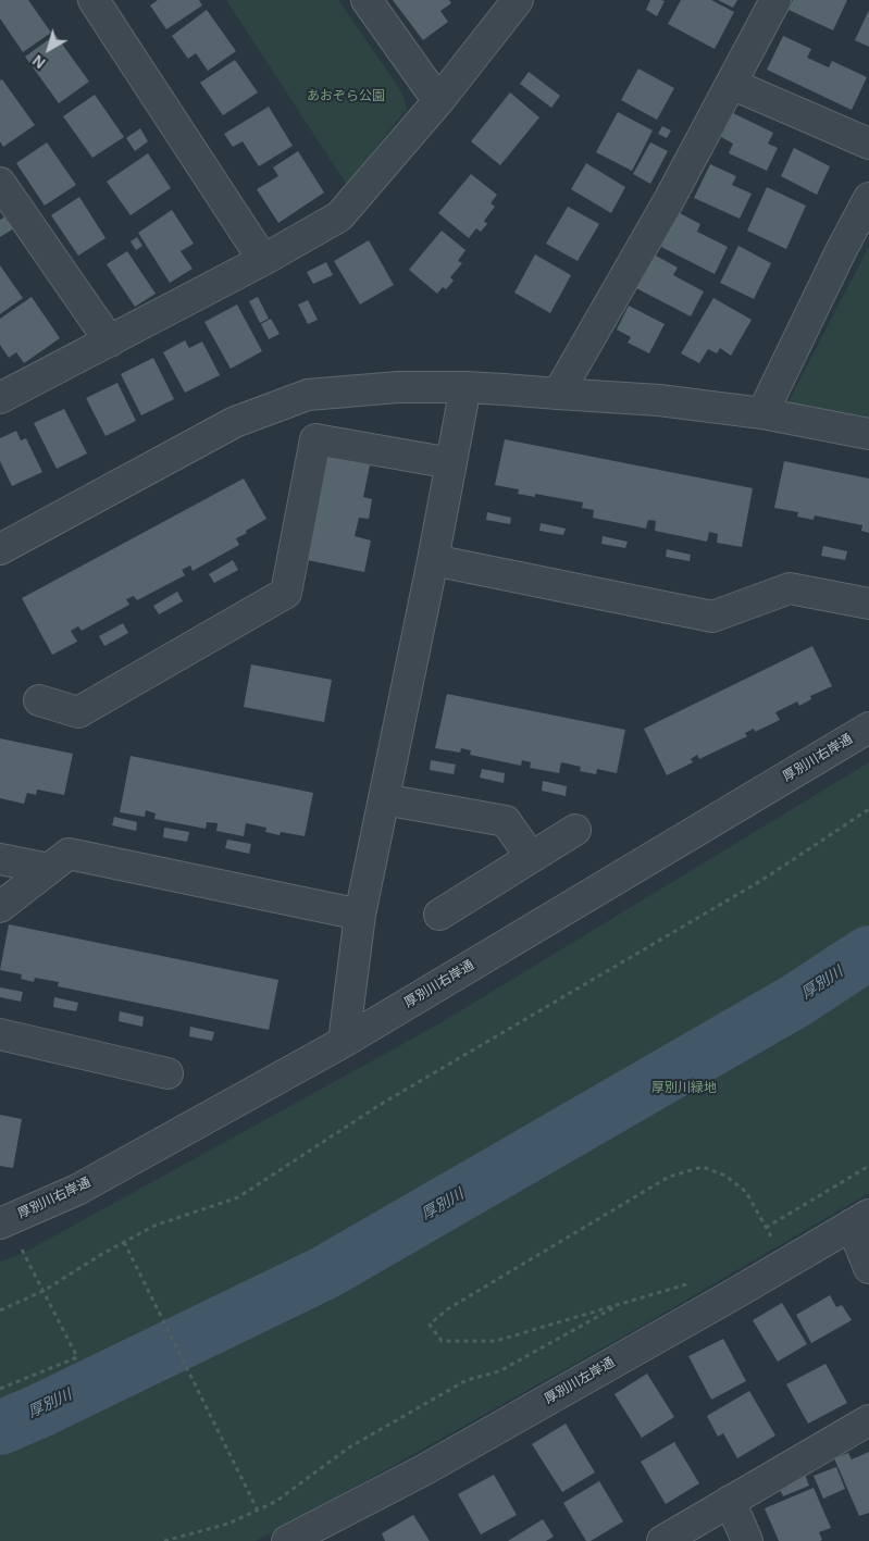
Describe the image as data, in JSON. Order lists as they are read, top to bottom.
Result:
{
  "streets": {
    "street": ["厚別川右岸通", "厚別川左岸通"]
  },
  "water": ["厚別川"],
  "parks": ["あおぞら公園", "厚別川緑地"],
  "north": "bottom left"
}
